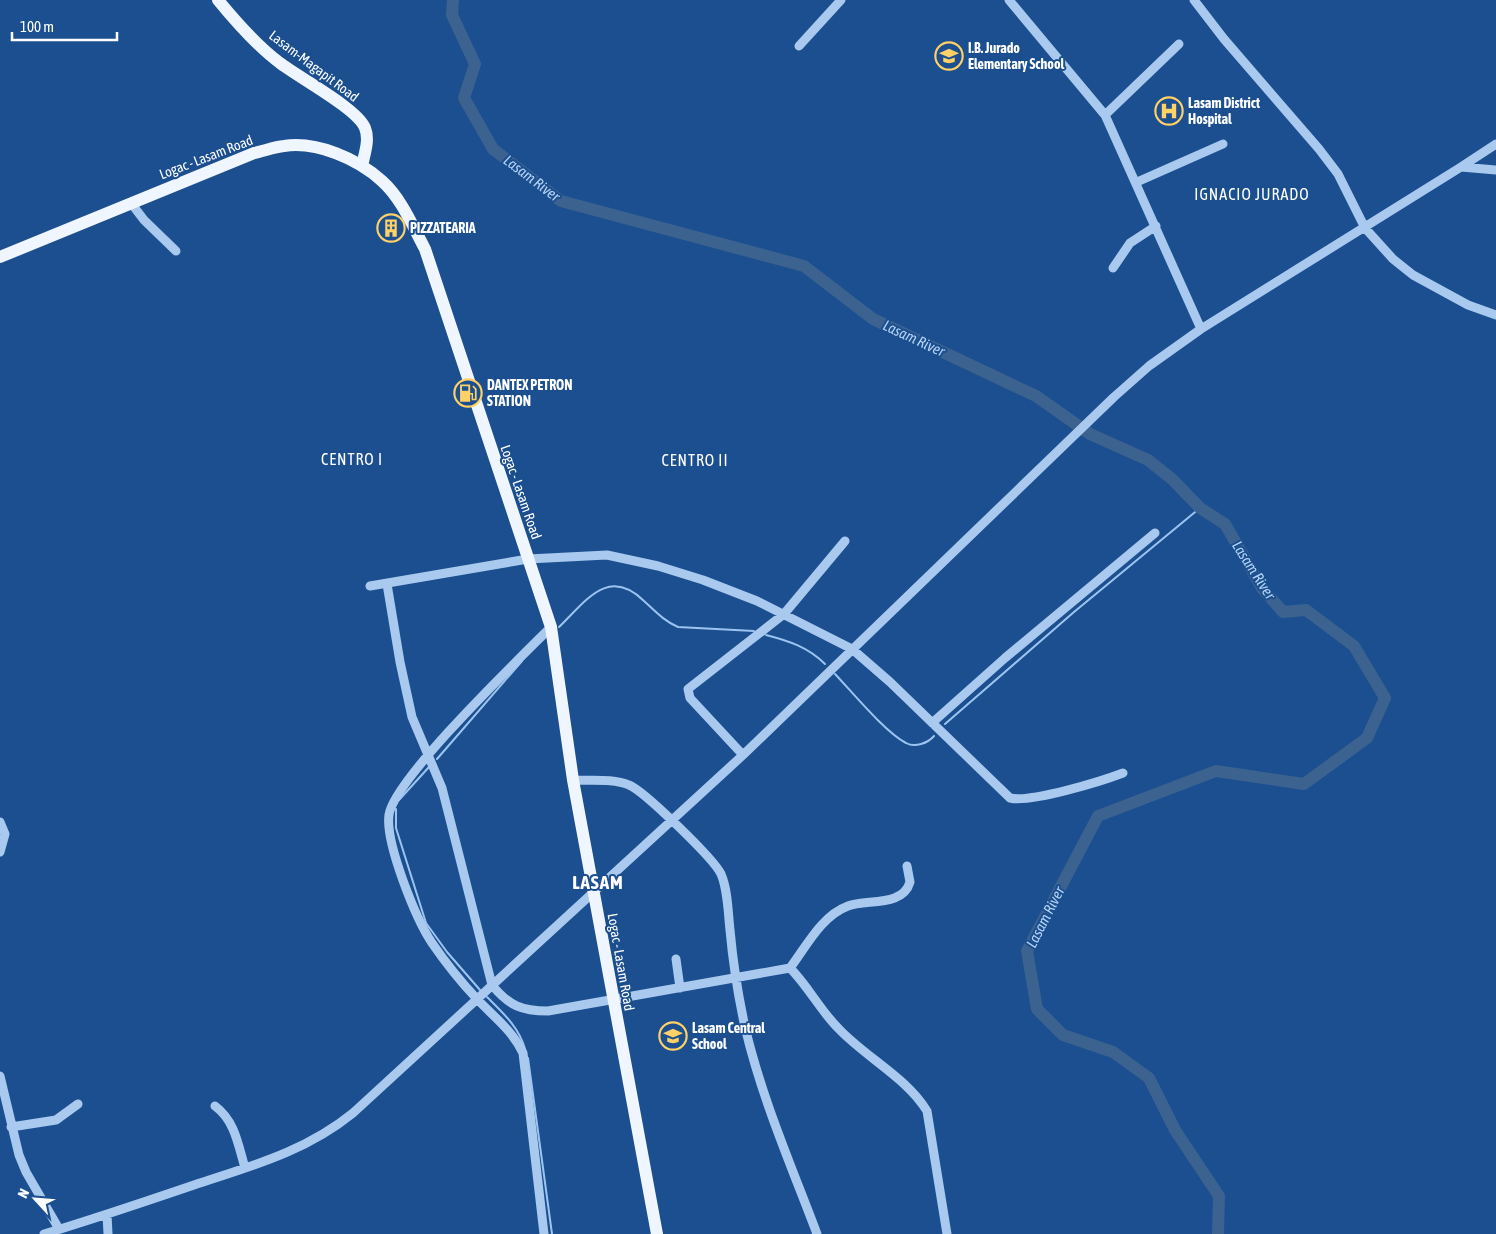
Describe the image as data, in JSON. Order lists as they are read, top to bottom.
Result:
{
  "streets": {
    "main road": ["Lasam-Magapit Road", "Logac - Lasam Road"]
  },
  "crossings": [
    ["Lasam-Magapit Road", "Logac - Lasam Road"]
  ],
  "districts": [
    "IGNACIO JURADO",
    "CENTRO I",
    "CENTRO II",
    "LASAM"
  ],
  "water": ["Lasam River"],
  "places": {
    "school or university": ["I.B. Jurado Elementary School", "Lasam Central School"],
    "hospital": ["Lasam District Hospital"],
    "building": ["PIZZATEARIA"],
    "fuel station": ["DANTEX PETRON STATION"]
  },
  "scale_bar": "100 m",
  "north": "top left"
}
